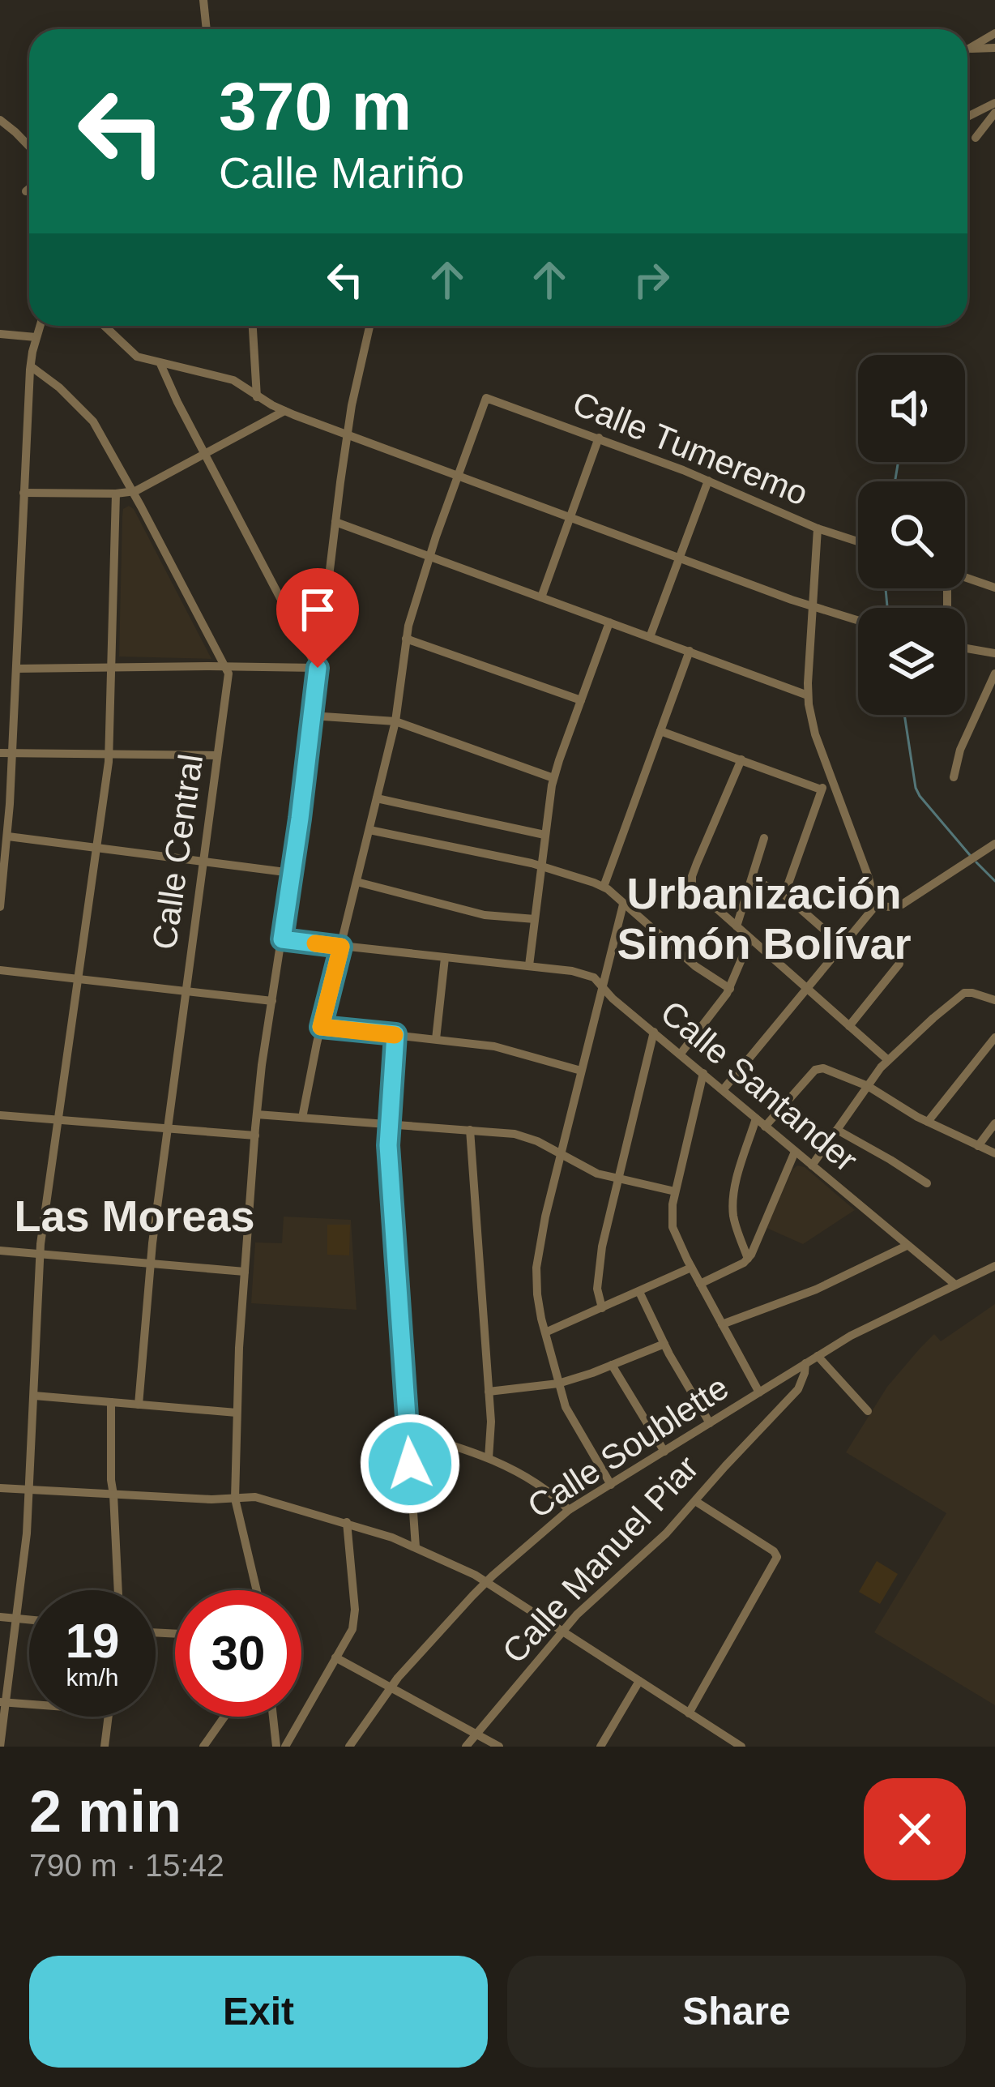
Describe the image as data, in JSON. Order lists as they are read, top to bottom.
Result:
{
  "streets": {
    "street": [
      "Calle Tumeremo",
      "Calle Central",
      "Calle Santander",
      "Calle Soublette",
      "Calle Manuel Piar"
    ]
  },
  "crossings": [
    ["Calle Santander", "Calle Soublette"],
    ["Calle Soublette", "Calle Manuel Piar"]
  ],
  "districts": ["Urbanización Simón Bolívar", "Las Moreas"],
  "page": {
    "turn": ["370 m", "Calle Mariño"],
    "speed": "19 km/h",
    "limit": "30",
    "heading": ["2 min", "790 m · 15:42"],
    "buttons": ["Exit", "Share"]
  }
}
